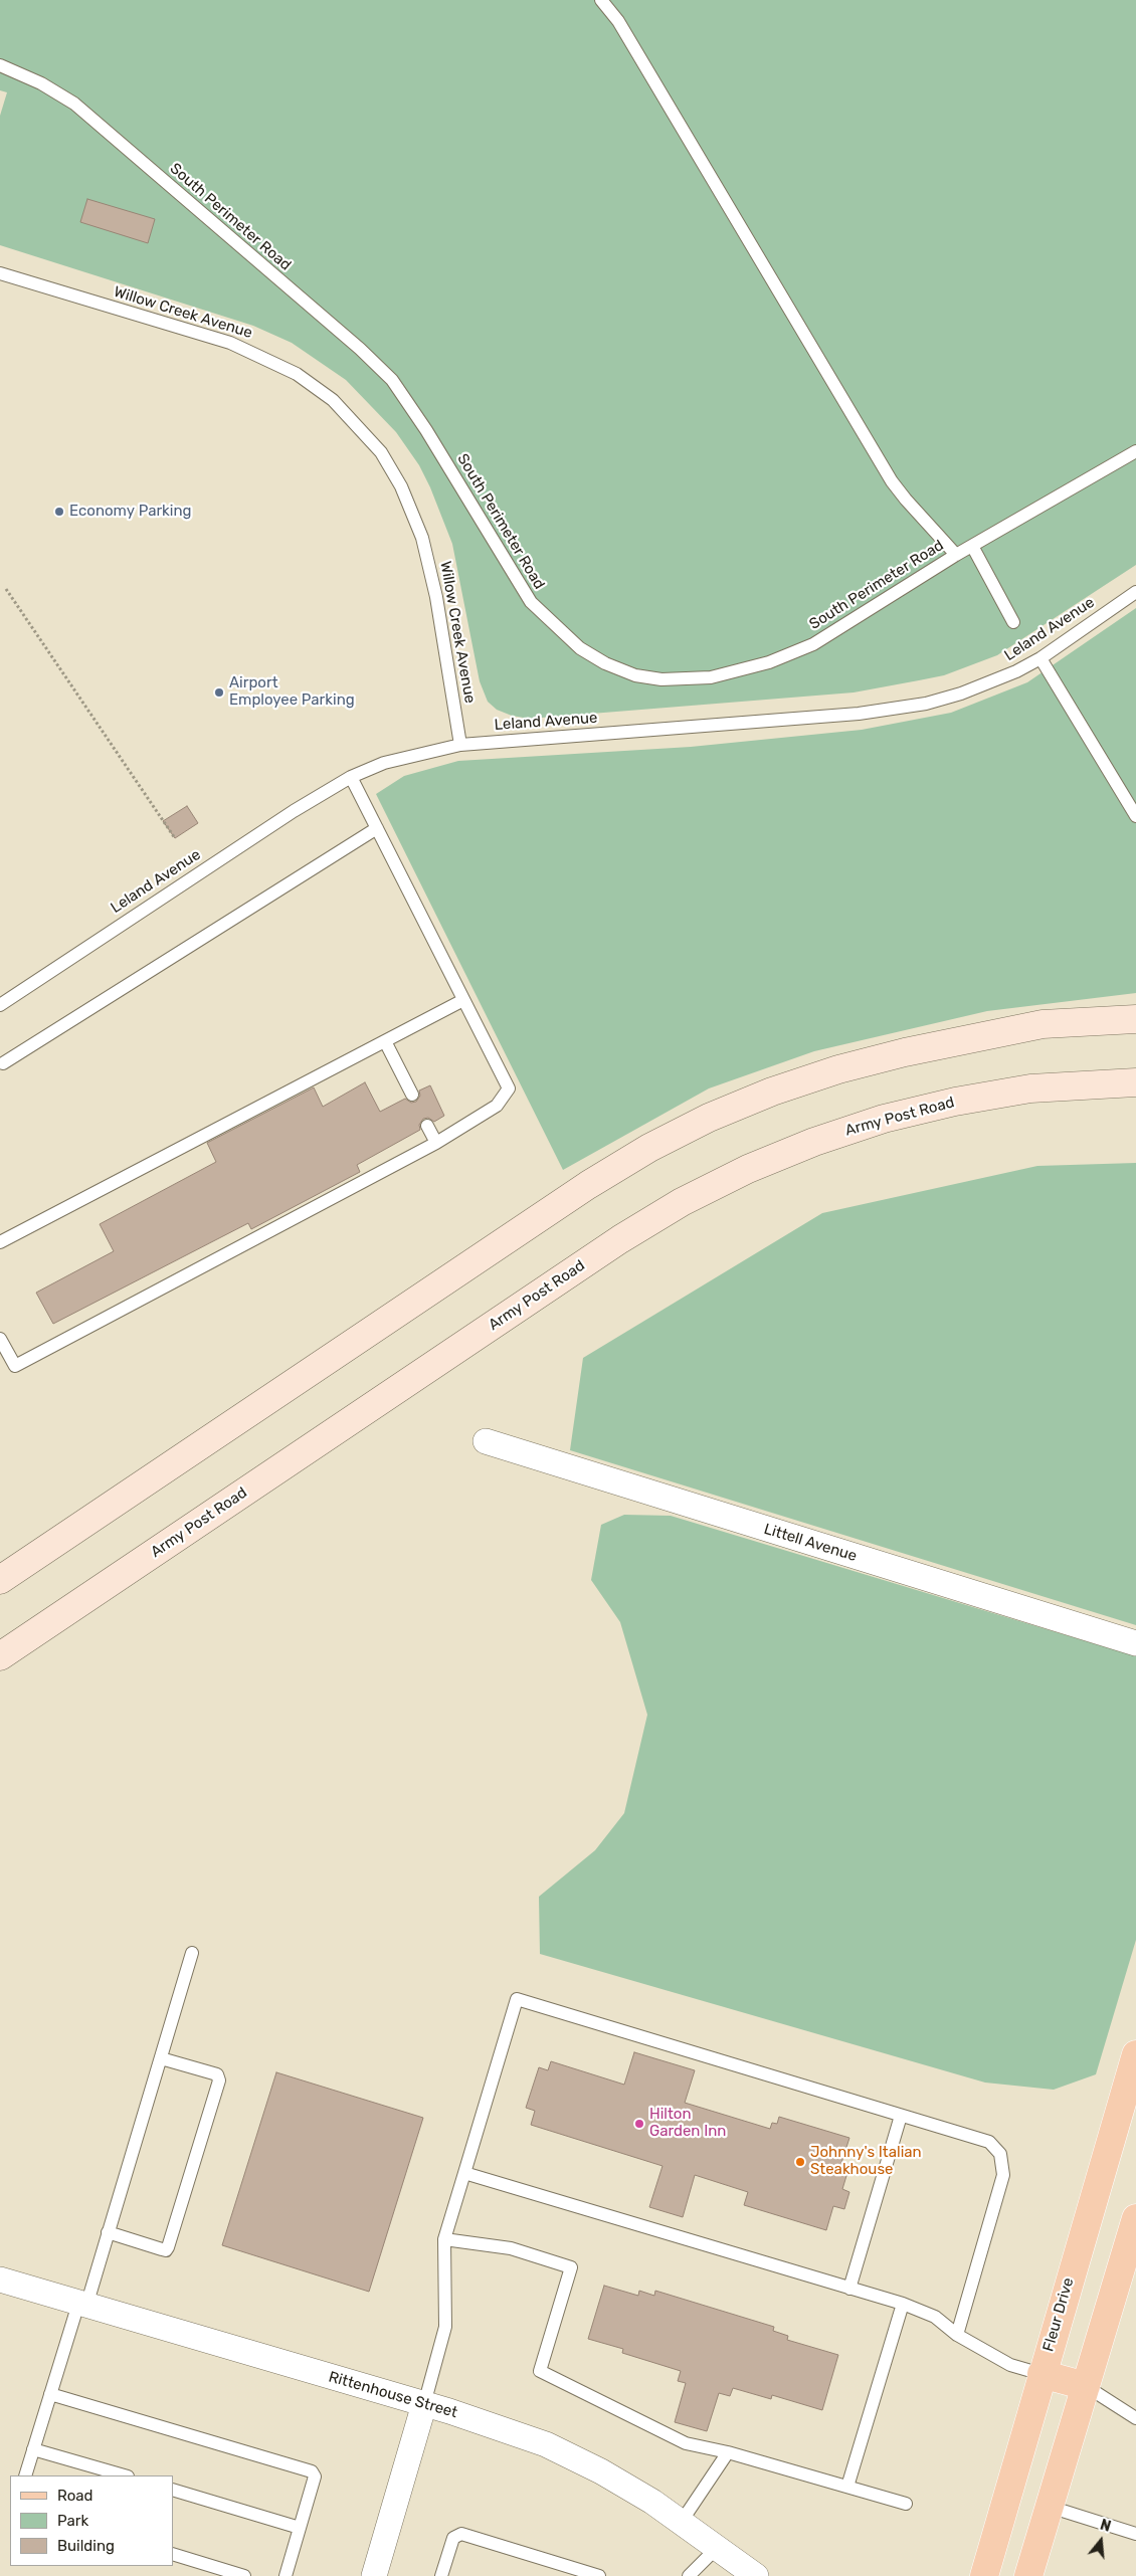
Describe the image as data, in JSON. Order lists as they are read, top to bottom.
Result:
{
  "streets": {
    "main road": ["Army Post Road", "Fleur Drive"],
    "street": ["Littell Avenue", "Rittenhouse Street"],
    "lane": ["South Perimeter Road", "Willow Creek Avenue", "Leland Avenue"]
  },
  "crossings": [
    ["Willow Creek Avenue", "Leland Avenue"]
  ],
  "places": [
    "Economy Parking",
    "Airport Employee Parking",
    "Hilton Garden Inn",
    "Johnny's Italian Steakhouse"
  ],
  "legend": ["Road", "Park", "Building"],
  "north": "top"
}
